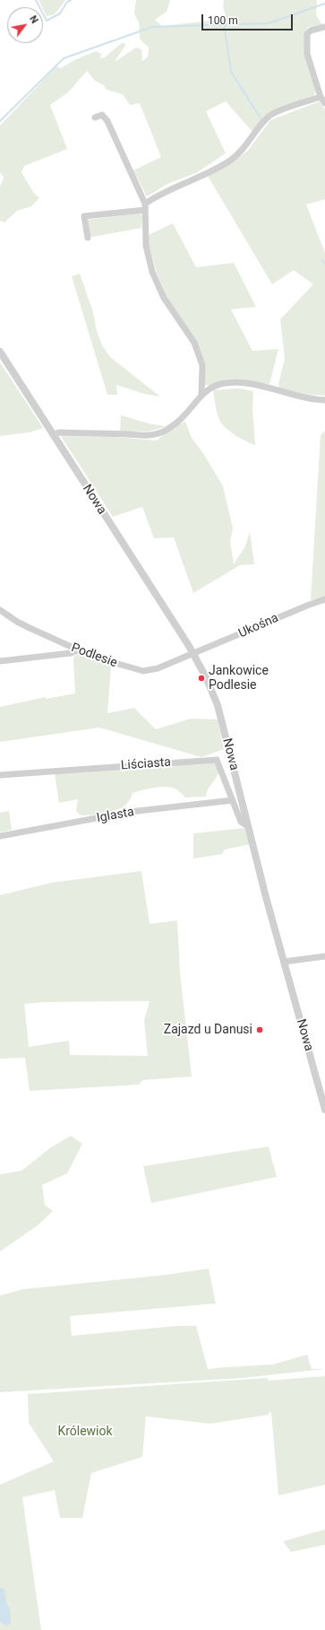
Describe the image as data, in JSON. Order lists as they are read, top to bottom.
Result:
{
  "streets": {
    "street": [
      "Nowa",
      "Ukośna",
      "Podlesie",
      "Liściasta",
      "Iglasta"
    ]
  },
  "crossings": [
    ["Nowa", "Ukośna"],
    ["Nowa", "Podlesie"],
    ["Nowa", "Liściasta"],
    ["Ukośna", "Podlesie"],
    ["Liściasta", "Iglasta"]
  ],
  "parks": ["Królewiok"],
  "places": ["Jankowice Podlesie", "Zajazd u Danusi"],
  "scale_bar": "100 m",
  "north": "top right"
}
